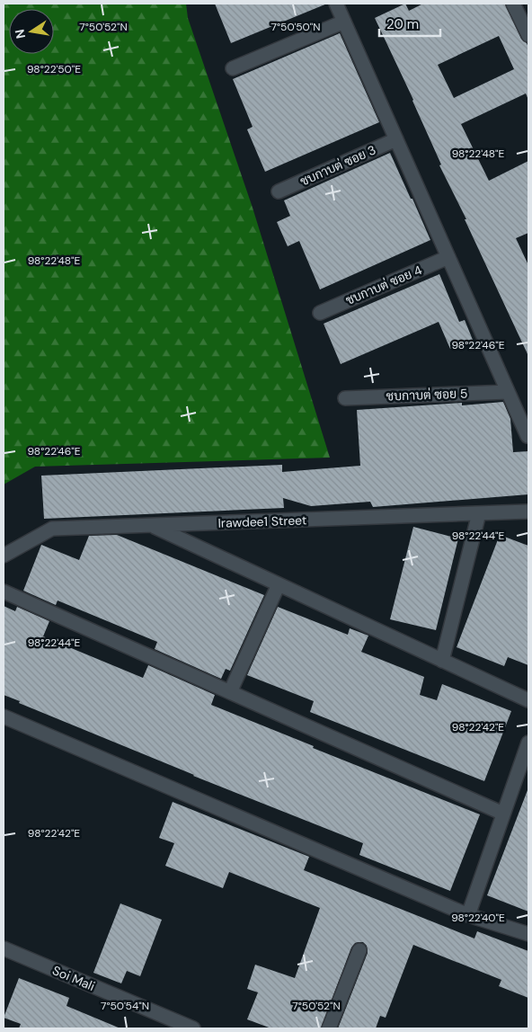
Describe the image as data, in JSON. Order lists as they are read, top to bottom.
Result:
{
  "streets": {
    "street": [
      "ชบกาบต่ ซอย 3",
      "ชบกาบต่ ซอย 4",
      "ชบกาบต่ ซอย 5",
      "Irawdee1 Street",
      "Soi Mali"
    ]
  },
  "scale_bar": "20 m",
  "north": "left",
  "coordinates": [
    "7°50'52\"N",
    "7°50'50\"N",
    "98°22'50\"E",
    "98°22'48\"E",
    "98°22'46\"E",
    "98°22'44\"E",
    "98°22'42\"E",
    "98°22'40\"E",
    "7°50'54\"N"
  ]
}
